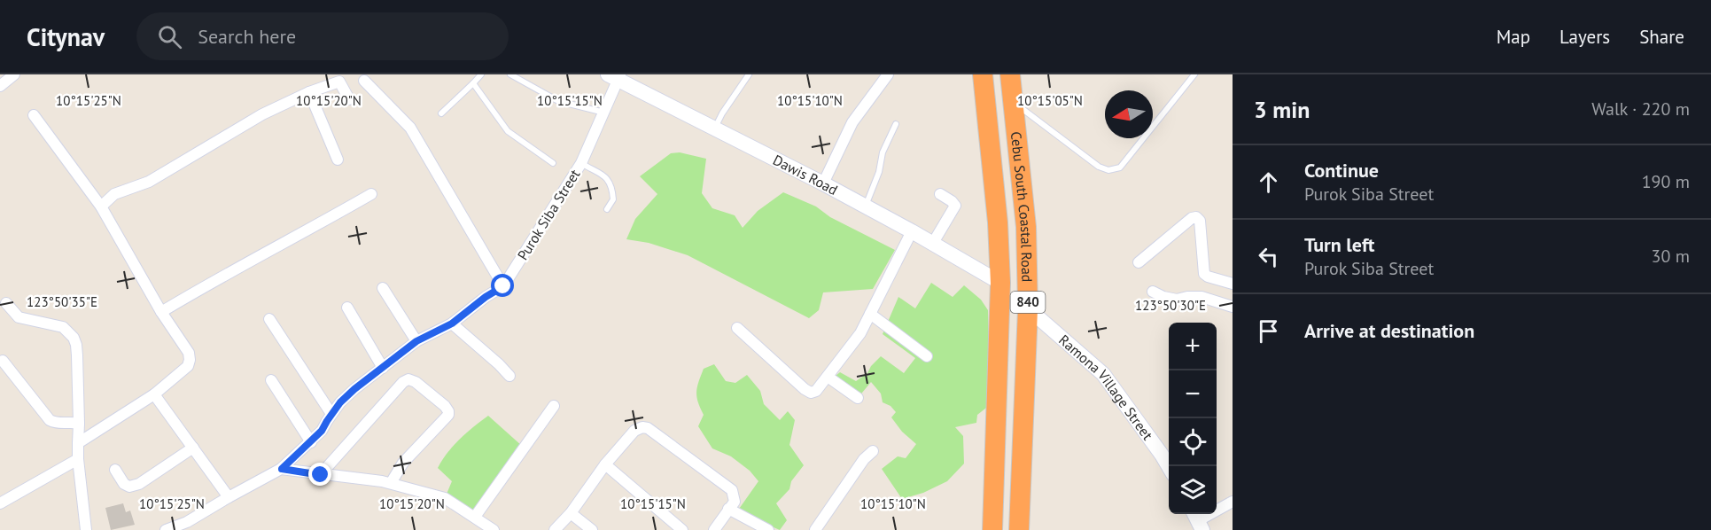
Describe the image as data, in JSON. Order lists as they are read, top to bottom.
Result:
{
  "streets": {
    "highway": ["Cebu South Coastal Road", "840"],
    "street": ["Dawis Road", "Purok Siba Street", "Ramona Village Street"]
  },
  "crossings": [
    ["Dawis Road", "Cebu South Coastal Road"],
    ["Dawis Road", "Purok Siba Street"],
    ["Cebu South Coastal Road", "Ramona Village Street"]
  ],
  "north": "left",
  "page": {
    "header": "Citynav",
    "search": "Search here",
    "nav": ["Map", "Layers", "Share"],
    "heading": ["3 min", "Walk · 220 m"],
    "list": [
      ["Continue", "Purok Siba Street", "190 m"],
      ["Turn left", "Purok Siba Street", "30 m"],
      "Arrive at destination"
    ],
    "map_buttons": ["+", "−"]
  },
  "coordinates": [
    "10°15'25\"N",
    "10°15'20\"N",
    "10°15'15\"N",
    "10°15'10\"N",
    "10°15'05\"N",
    "123°50'35\"E",
    "123°50'30\"E"
  ]
}
